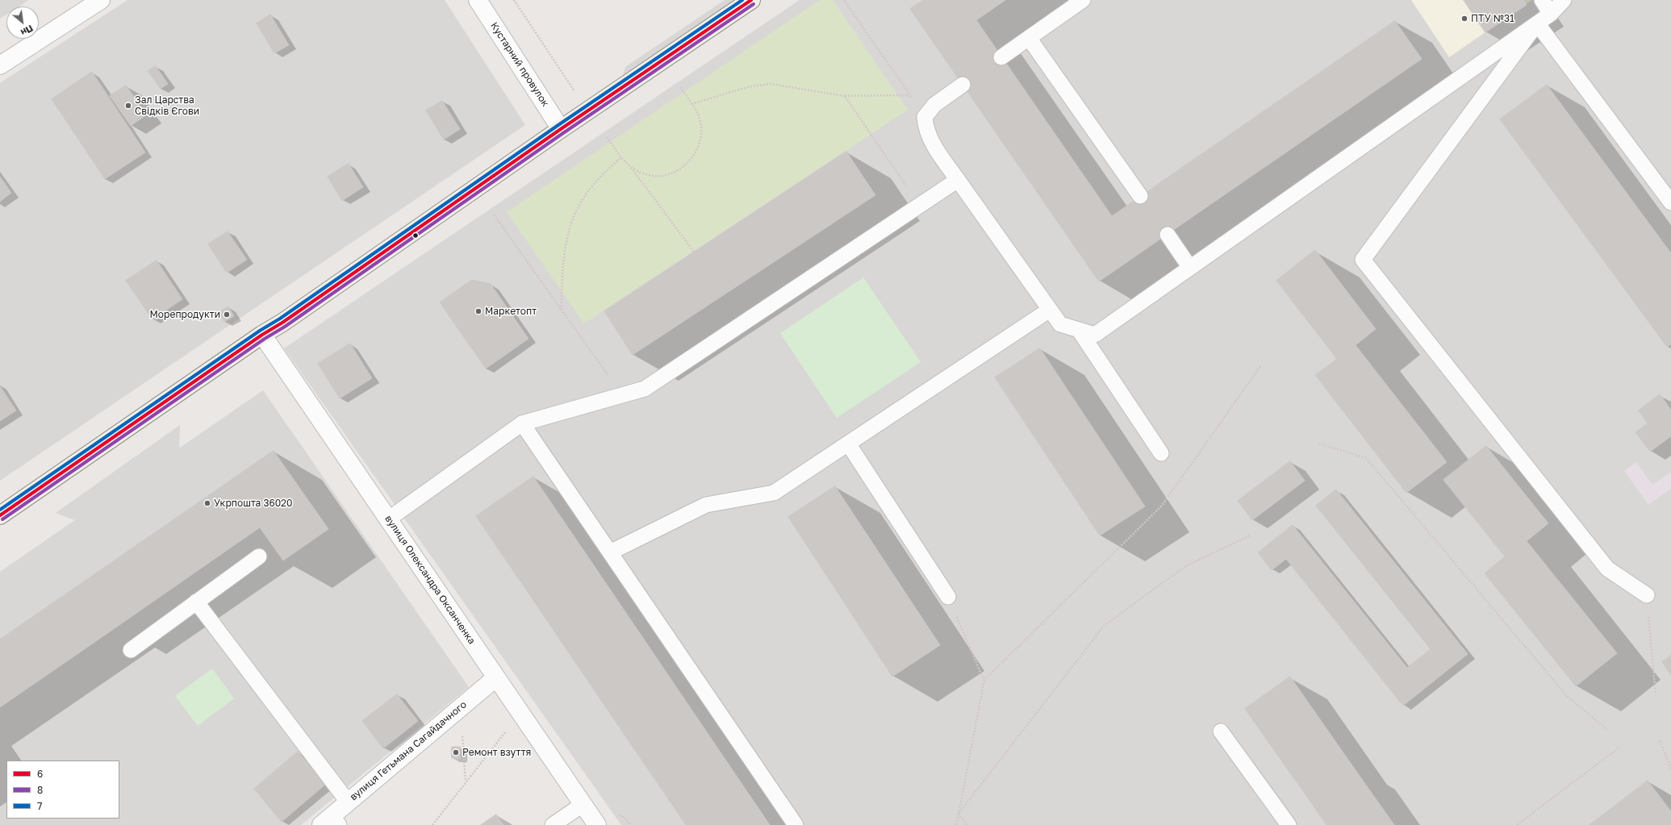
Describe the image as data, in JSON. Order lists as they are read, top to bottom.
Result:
{
  "streets": {
    "street": ["Кустарний провулок", "вулиця Олександра Оксанченка", "вулиця Гетьмана Сагайдачного"]
  },
  "crossings": [
    ["вулиця Олександра Оксанченка", "вулиця Гетьмана Сагайдачного"]
  ],
  "places": [
    "ПТУ №31",
    "Зал Царства Cвідків Єгови",
    "Маркетопт",
    "Морепродукти",
    "Укрпошта 36020",
    "Ремонт взуття"
  ],
  "lines": ["transit line 6", "transit line 7", "transit line 8"],
  "legend": ["6", "8", "7"],
  "north": "bottom right"
}
